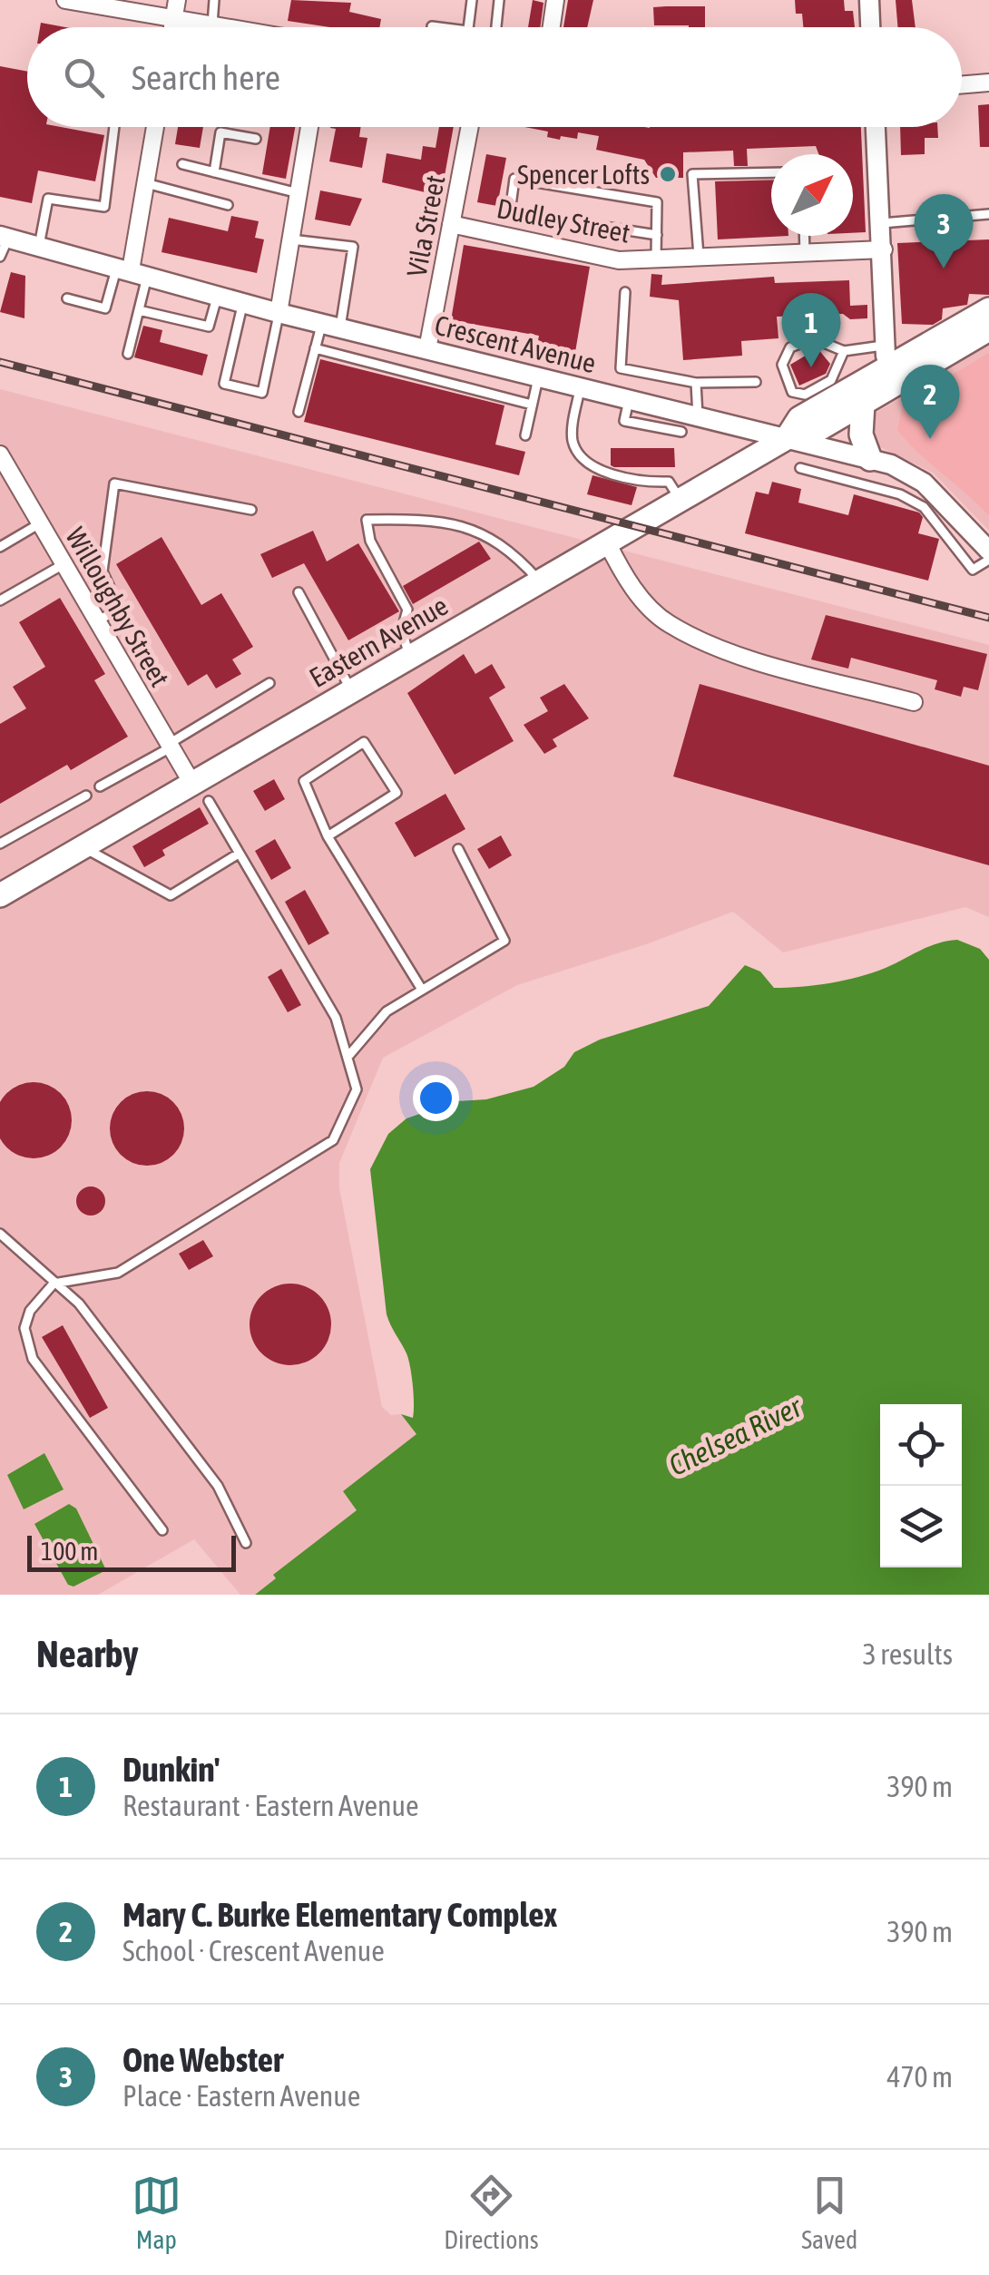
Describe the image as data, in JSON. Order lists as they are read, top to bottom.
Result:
{
  "streets": {
    "main road": ["Eastern Avenue"],
    "street": [
      "Dudley Street",
      "Vila Street",
      "Crescent Avenue",
      "Willoughby Street"
    ]
  },
  "crossings": [
    ["Dudley Street", "Vila Street"],
    ["Vila Street", "Crescent Avenue"],
    ["Crescent Avenue", "Eastern Avenue"],
    ["Willoughby Street", "Eastern Avenue"]
  ],
  "water": ["Chelsea River"],
  "places": ["Spencer Lofts"],
  "scale_bar": "100 m",
  "north": "top right",
  "page": {
    "search": "Search here",
    "pins": ["3", "1", "2"],
    "scale": "100 m",
    "heading": ["Nearby", "3 results"],
    "list": [
      {
        "mark": "1",
        "name": "Dunkin'",
        "note": "Restaurant · Eastern Avenue",
        "value": "390 m"
      },
      {
        "mark": "2",
        "name": "Mary C. Burke Elementary Complex",
        "note": "School · Crescent Avenue",
        "value": "390 m"
      },
      {
        "mark": "3",
        "name": "One Webster",
        "note": "Place · Eastern Avenue",
        "value": "470 m"
      }
    ],
    "nav": ["Map", "Directions", "Saved"]
  }
}
